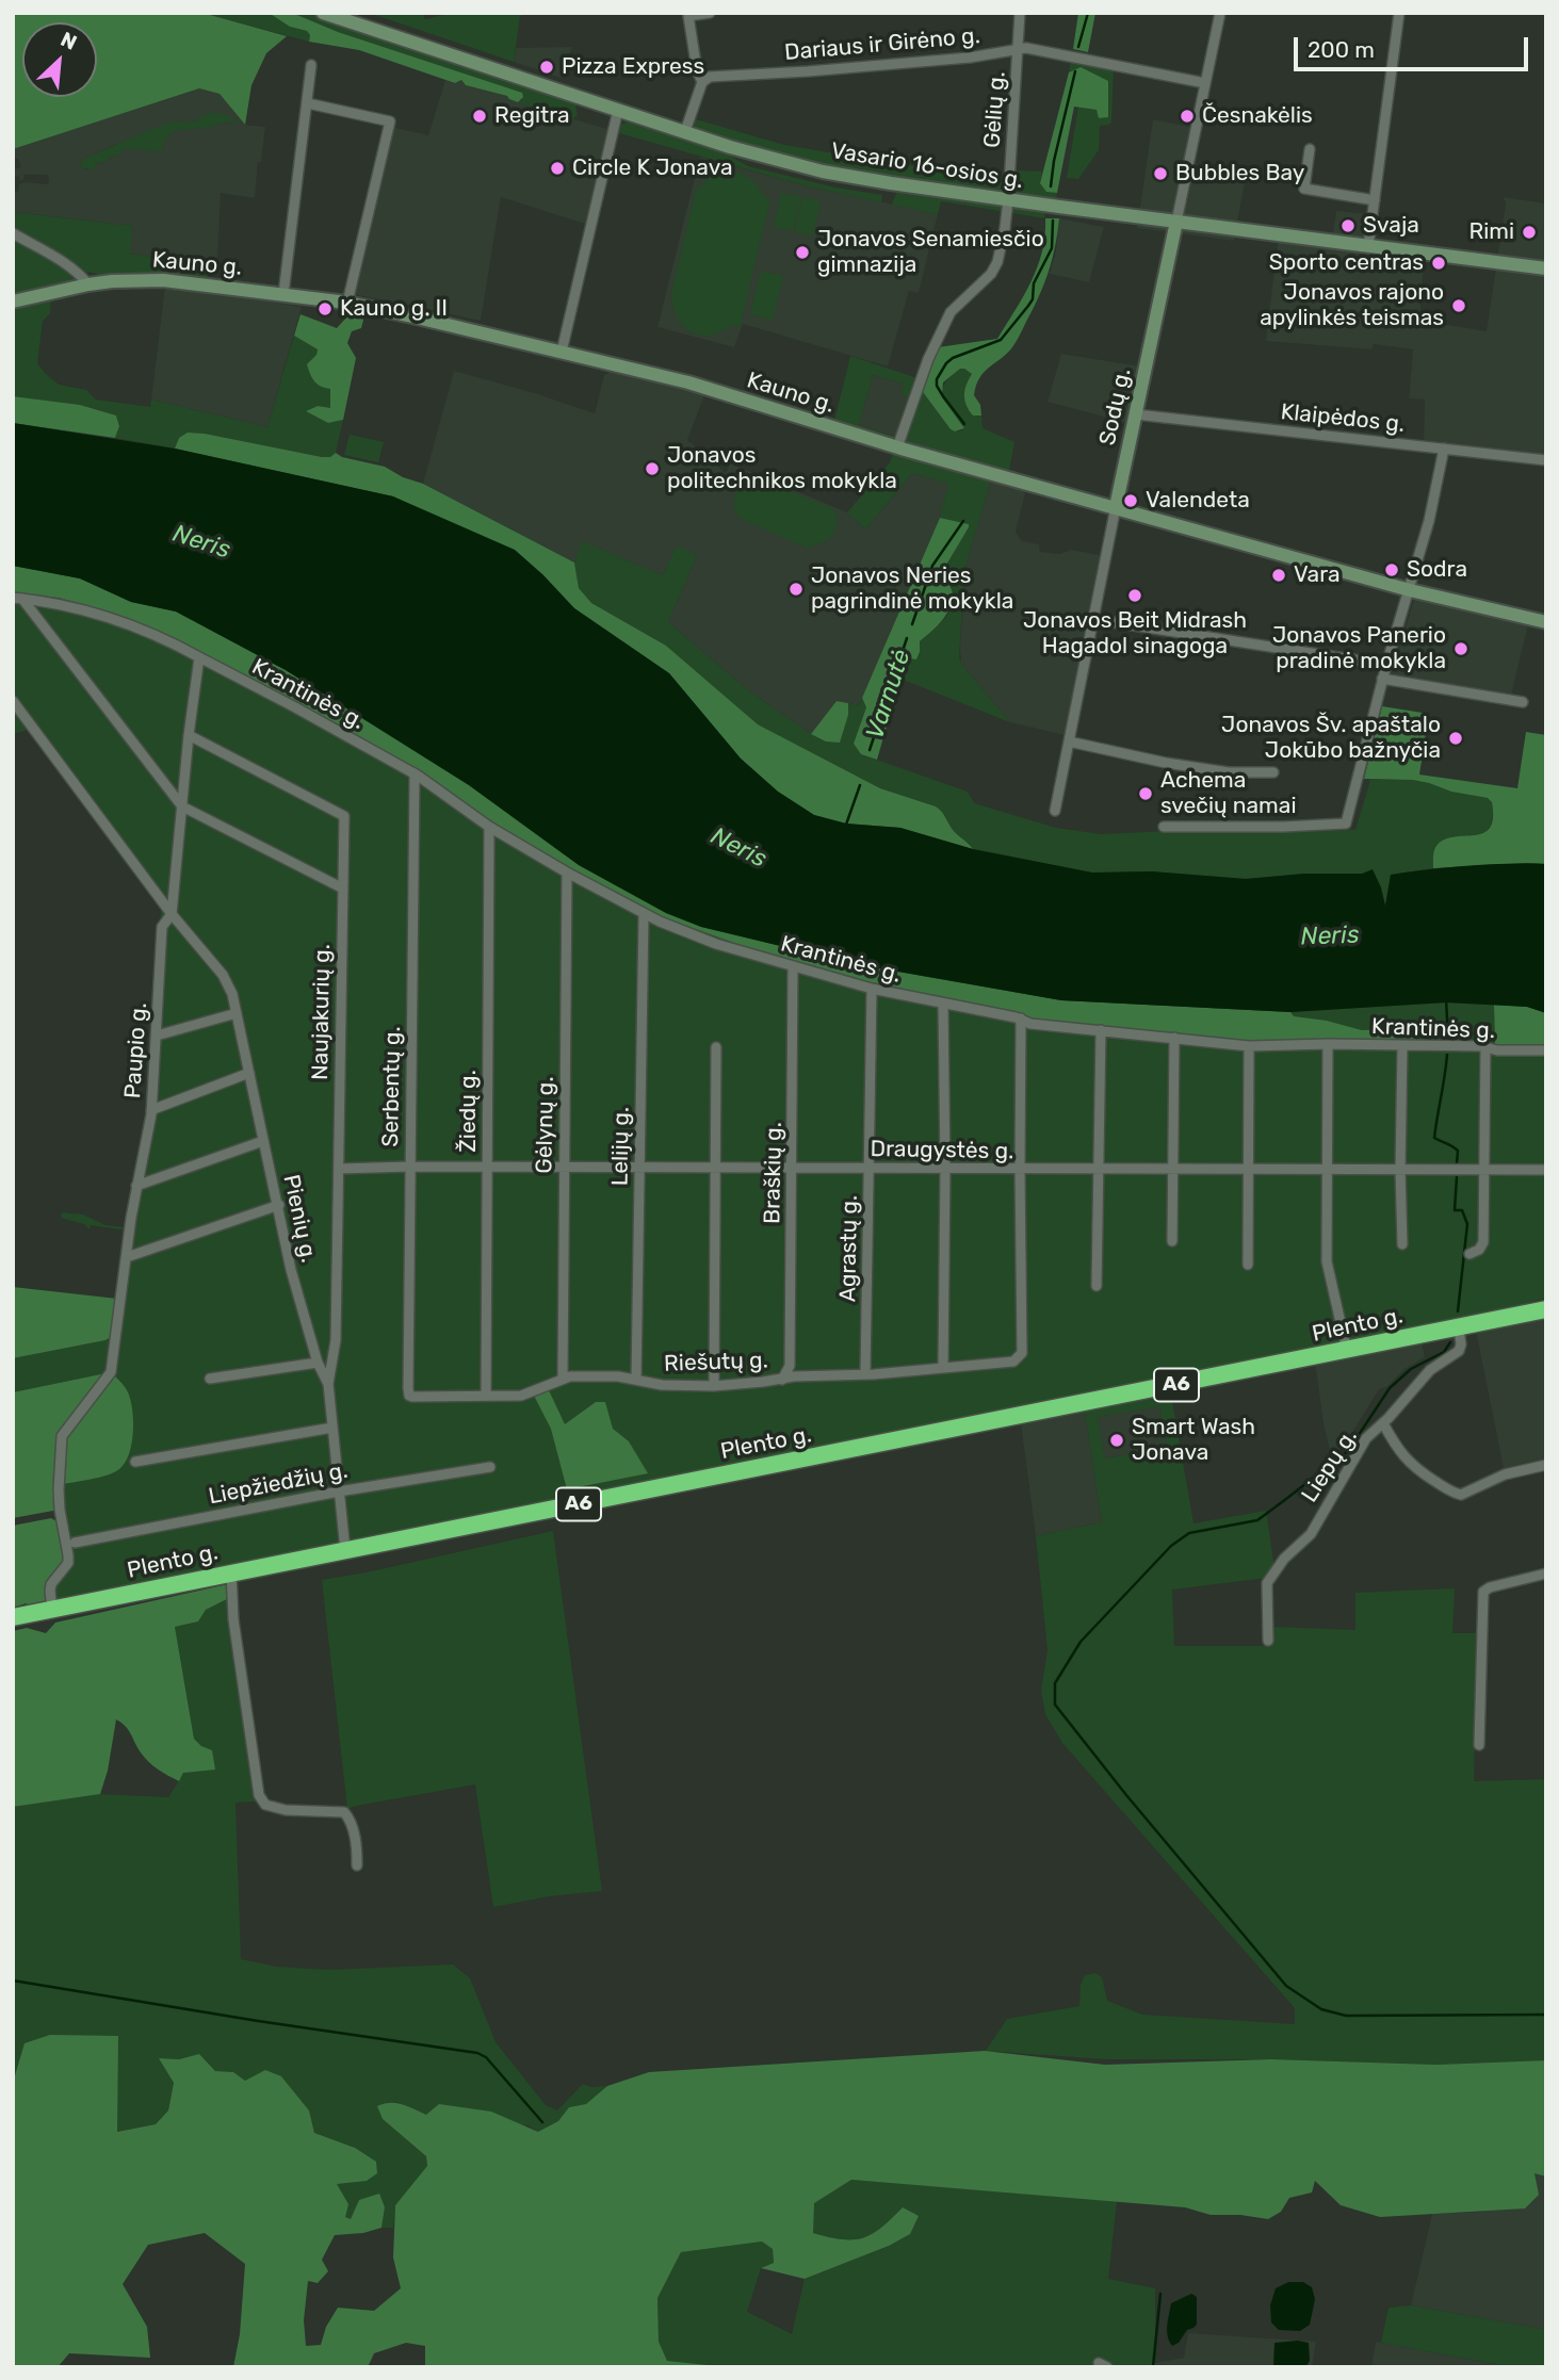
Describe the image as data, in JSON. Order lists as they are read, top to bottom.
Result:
{
  "streets": {
    "highway": ["Plento g.", "A6"],
    "main road": ["Vasario 16-osios g.", "Kauno g.", "Sodų g."],
    "street": [
      "Dariaus ir Girėno g.",
      "Gėlių g.",
      "Klaipėdos g.",
      "Krantinės g.",
      "Naujakurių g.",
      "Paupio g.",
      "Serbentų g.",
      "Žiedų g.",
      "Gėlynų g.",
      "Lelijų g.",
      "Draugystės g.",
      "Braškių g.",
      "Pienių g.",
      "Agrastų g.",
      "Riešutų g.",
      "Liepų g.",
      "Liepžiedžių g."
    ]
  },
  "crossings": [
    ["Dariaus ir Girėno g.", "Gėlių g."],
    ["Dariaus ir Girėno g.", "Sodų g."],
    ["Gėlių g.", "Vasario 16-osios g."],
    ["Gėlių g.", "Kauno g."],
    ["Vasario 16-osios g.", "Sodų g."],
    ["Kauno g.", "Sodų g."],
    ["Sodų g.", "Klaipėdos g."],
    ["Krantinės g.", "Paupio g."],
    ["Krantinės g.", "Serbentų g."],
    ["Krantinės g.", "Žiedų g."],
    ["Krantinės g.", "Gėlynų g."],
    ["Krantinės g.", "Lelijų g."],
    ["Krantinės g.", "Braškių g."],
    ["Krantinės g.", "Agrastų g."],
    ["Naujakurių g.", "Paupio g."],
    ["Naujakurių g.", "Draugystės g."],
    ["Naujakurių g.", "Pienių g."],
    ["Paupio g.", "Pienių g."],
    ["Paupio g.", "Plento g."],
    ["Serbentų g.", "Draugystės g."],
    ["Serbentų g.", "Riešutų g."],
    ["Žiedų g.", "Draugystės g."],
    ["Žiedų g.", "Riešutų g."],
    ["Gėlynų g.", "Draugystės g."],
    ["Gėlynų g.", "Riešutų g."],
    ["Lelijų g.", "Draugystės g."],
    ["Lelijų g.", "Riešutų g."],
    ["Draugystės g.", "Braškių g."],
    ["Draugystės g.", "Agrastų g."],
    ["Draugystės g.", "Riešutų g."],
    ["Braškių g.", "Riešutų g."],
    ["Pienių g.", "Plento g."],
    ["Pienių g.", "Liepžiedžių g."],
    ["Agrastų g.", "Riešutų g."],
    ["Plento g.", "A6"],
    ["Plento g.", "Liepų g."]
  ],
  "water": ["Neris", "Varnutė"],
  "places": [
    "Pizza Express",
    "Regitra",
    "Česnakėlis",
    "Circle K Jonava",
    "Bubbles Bay",
    "Svaja",
    "Rimi",
    "Jonavos Senamiesčio gimnazija",
    "Sporto centras",
    "Jonavos rajono apylinkės teismas",
    "Kauno g. II",
    "Jonavos politechnikos mokykla",
    "Valendeta",
    "Sodra",
    "Vara",
    "Jonavos Neries pagrindinė mokykla",
    "Jonavos Beit Midrash Hagadol sinagoga",
    "Jonavos Panerio pradinė mokykla",
    "Jonavos Šv. apaštalo Jokūbo bažnyčia",
    "Achema svečių namai",
    "Smart Wash Jonava"
  ],
  "scale_bar": "200 m",
  "north": "top right"
}
